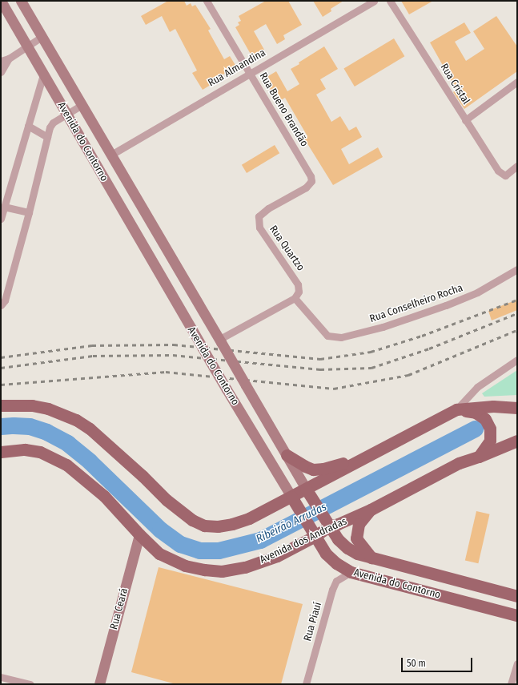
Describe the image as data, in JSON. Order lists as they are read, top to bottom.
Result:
{
  "streets": {
    "main road": ["Avenida do Contorno", "Avenida dos Andradas", "Rua Ceará"],
    "street": [
      "Rua Almandina",
      "Rua Cristal",
      "Rua Bueno Brandão",
      "Rua Quartzo",
      "Rua Conselheiro Rocha",
      "Rua Piauí"
    ]
  },
  "crossings": [
    ["Rua Almandina", "Rua Bueno Brandão"],
    ["Rua Almandina", "Avenida do Contorno"],
    ["Rua Bueno Brandão", "Rua Quartzo"],
    ["Avenida do Contorno", "Avenida dos Andradas"],
    ["Avenida do Contorno", "Rua Piauí"],
    ["Rua Quartzo", "Rua Conselheiro Rocha"],
    ["Avenida dos Andradas", "Rua Ceará"]
  ],
  "water": ["Ribeirão Arrudas"],
  "scale_bar": "50 m"
}
